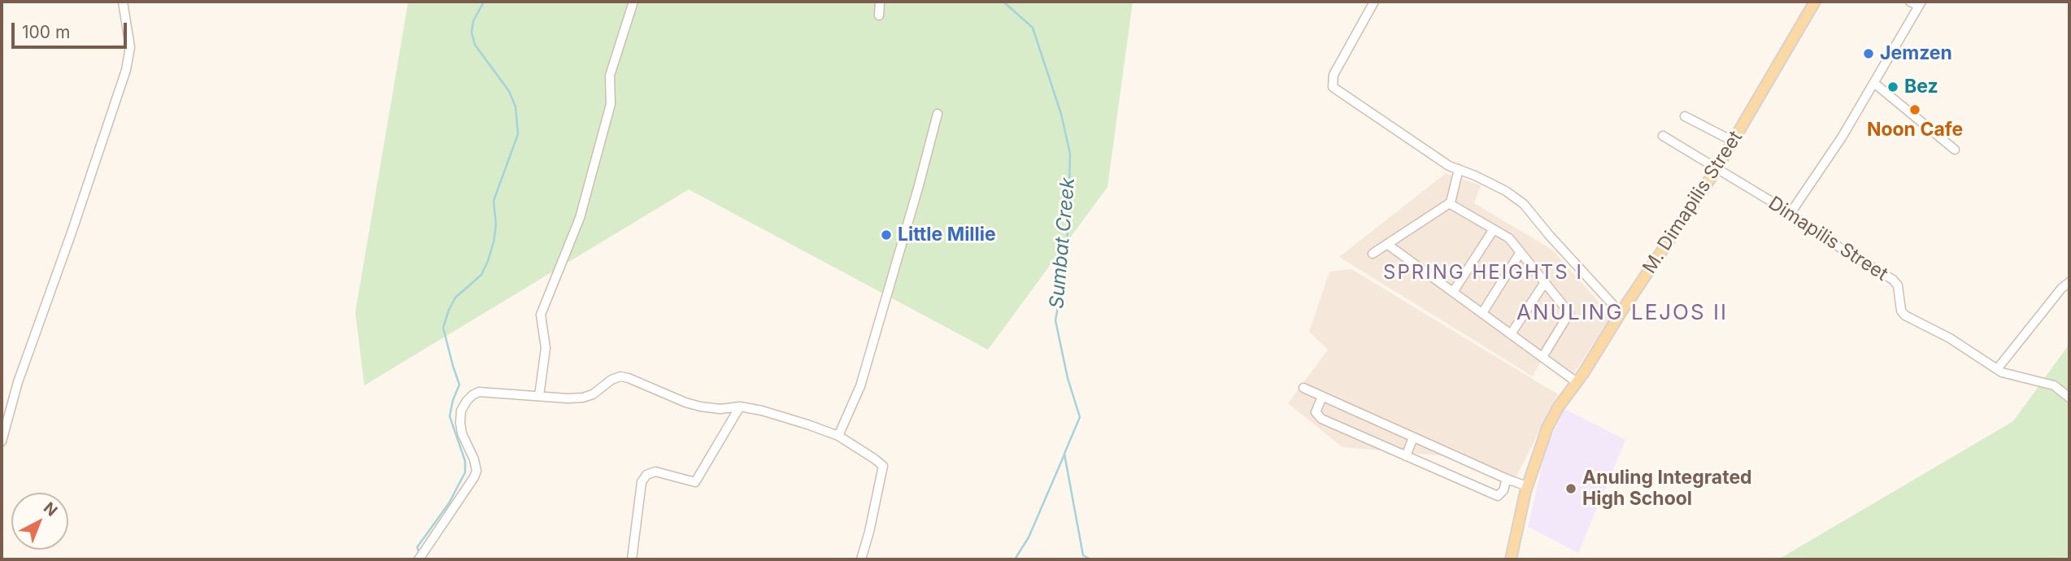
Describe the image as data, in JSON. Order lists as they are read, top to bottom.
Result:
{
  "streets": {
    "main road": ["M. Dimapilis Street"],
    "street": ["Dimapilis Street"]
  },
  "crossings": [
    ["M. Dimapilis Street", "Dimapilis Street"]
  ],
  "districts": ["SPRING HEIGHTS I", "ANULING LEJOS II"],
  "water": ["Sumbat Creek"],
  "places": [
    "Jemzen",
    "Bez",
    "Noon Cafe",
    "Little Millie",
    "Anuling Integrated High School"
  ],
  "scale_bar": "100 m",
  "north": "top right"
}
